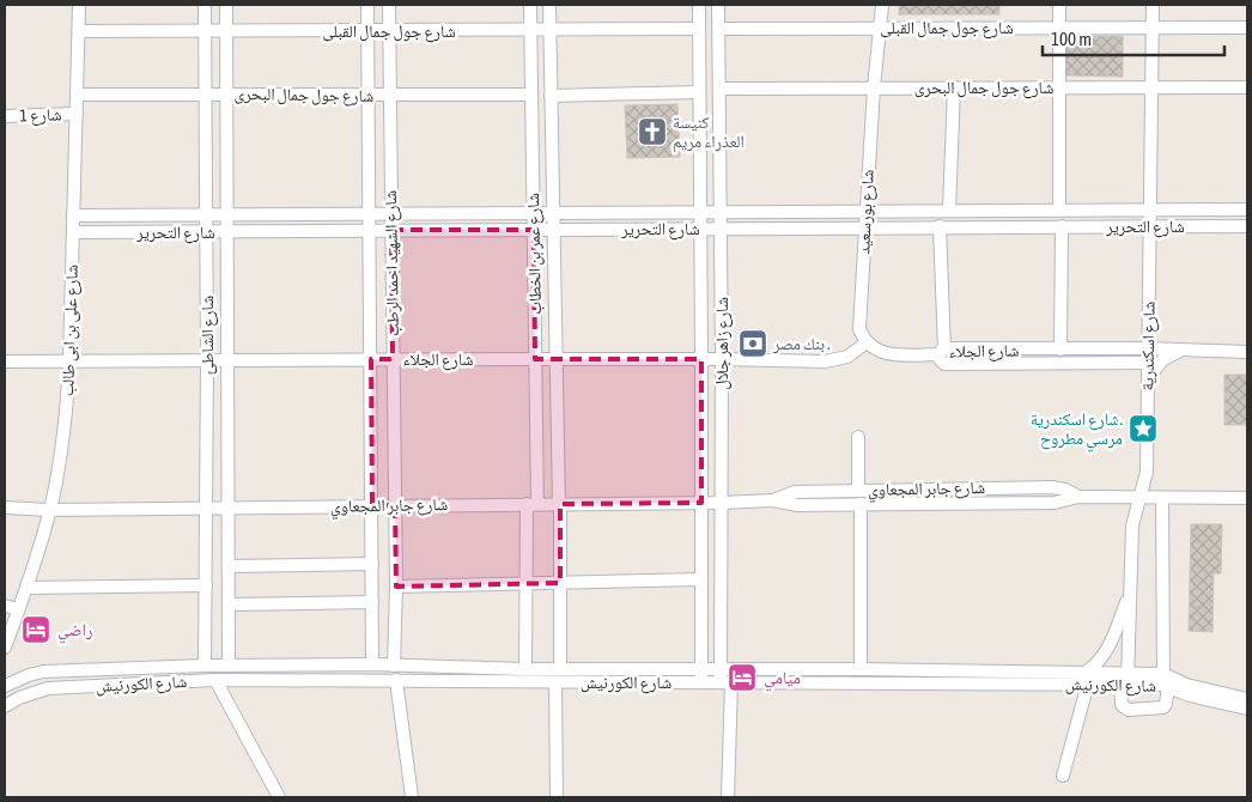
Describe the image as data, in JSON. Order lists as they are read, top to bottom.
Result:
{
  "streets": {
    "street": [
      "شارع جول جمال القبلى",
      "شارع جول جمال البحرى",
      "شارع 1",
      "شارع بورسعيد",
      "شارع التحرير",
      "شارع عمر بن الخطاب",
      "شارع الشهيد احمد الرطب",
      "شارع على بن ابى طالب",
      "شارع الشاطئ",
      "شارع زاهر جلال",
      "شارع اسكندرية",
      "شارع الجلاء",
      "شارع جابر المجعاوي",
      "شارع الكورنيش"
    ]
  },
  "crossings": [
    ["شارع جول جمال القبلى", "شارع بورسعيد"],
    ["شارع جول جمال القبلى", "شارع عمر بن الخطاب"],
    ["شارع جول جمال القبلى", "شارع الشهيد احمد الرطب"],
    ["شارع جول جمال القبلى", "شارع على بن ابى طالب"],
    ["شارع جول جمال القبلى", "شارع الشاطئ"],
    ["شارع جول جمال القبلى", "شارع زاهر جلال"],
    ["شارع جول جمال القبلى", "شارع اسكندرية"],
    ["شارع جول جمال البحرى", "شارع بورسعيد"],
    ["شارع جول جمال البحرى", "شارع عمر بن الخطاب"],
    ["شارع جول جمال البحرى", "شارع الشهيد احمد الرطب"],
    ["شارع جول جمال البحرى", "شارع على بن ابى طالب"],
    ["شارع جول جمال البحرى", "شارع الشاطئ"],
    ["شارع جول جمال البحرى", "شارع زاهر جلال"],
    ["شارع جول جمال البحرى", "شارع اسكندرية"],
    ["شارع 1", "شارع على بن ابى طالب"],
    ["شارع بورسعيد", "شارع التحرير"],
    ["شارع بورسعيد", "شارع الجلاء"],
    ["شارع التحرير", "شارع عمر بن الخطاب"],
    ["شارع التحرير", "شارع الشهيد احمد الرطب"],
    ["شارع التحرير", "شارع على بن ابى طالب"],
    ["شارع التحرير", "شارع الشاطئ"],
    ["شارع التحرير", "شارع زاهر جلال"],
    ["شارع التحرير", "شارع اسكندرية"],
    ["شارع عمر بن الخطاب", "شارع الجلاء"],
    ["شارع عمر بن الخطاب", "شارع جابر المجعاوي"],
    ["شارع عمر بن الخطاب", "شارع الكورنيش"],
    ["شارع الشهيد احمد الرطب", "شارع الجلاء"],
    ["شارع الشهيد احمد الرطب", "شارع جابر المجعاوي"],
    ["شارع الشهيد احمد الرطب", "شارع الكورنيش"],
    ["شارع على بن ابى طالب", "شارع الجلاء"],
    ["شارع على بن ابى طالب", "شارع جابر المجعاوي"],
    ["شارع الشاطئ", "شارع الجلاء"],
    ["شارع الشاطئ", "شارع جابر المجعاوي"],
    ["شارع الشاطئ", "شارع الكورنيش"],
    ["شارع زاهر جلال", "شارع الجلاء"],
    ["شارع زاهر جلال", "شارع جابر المجعاوي"],
    ["شارع زاهر جلال", "شارع الكورنيش"],
    ["شارع اسكندرية", "شارع الجلاء"],
    ["شارع اسكندرية", "شارع جابر المجعاوي"],
    ["شارع اسكندرية", "شارع الكورنيش"]
  ],
  "places": {
    "church": ["كنيسة العذراء مريم"],
    "bank": ["بنك مصر ."],
    "place": ["شارع اسكندرية. مرسي مطروح"],
    "hotel": ["راضي", "ميامي"]
  },
  "scale_bar": "100 m"
}
